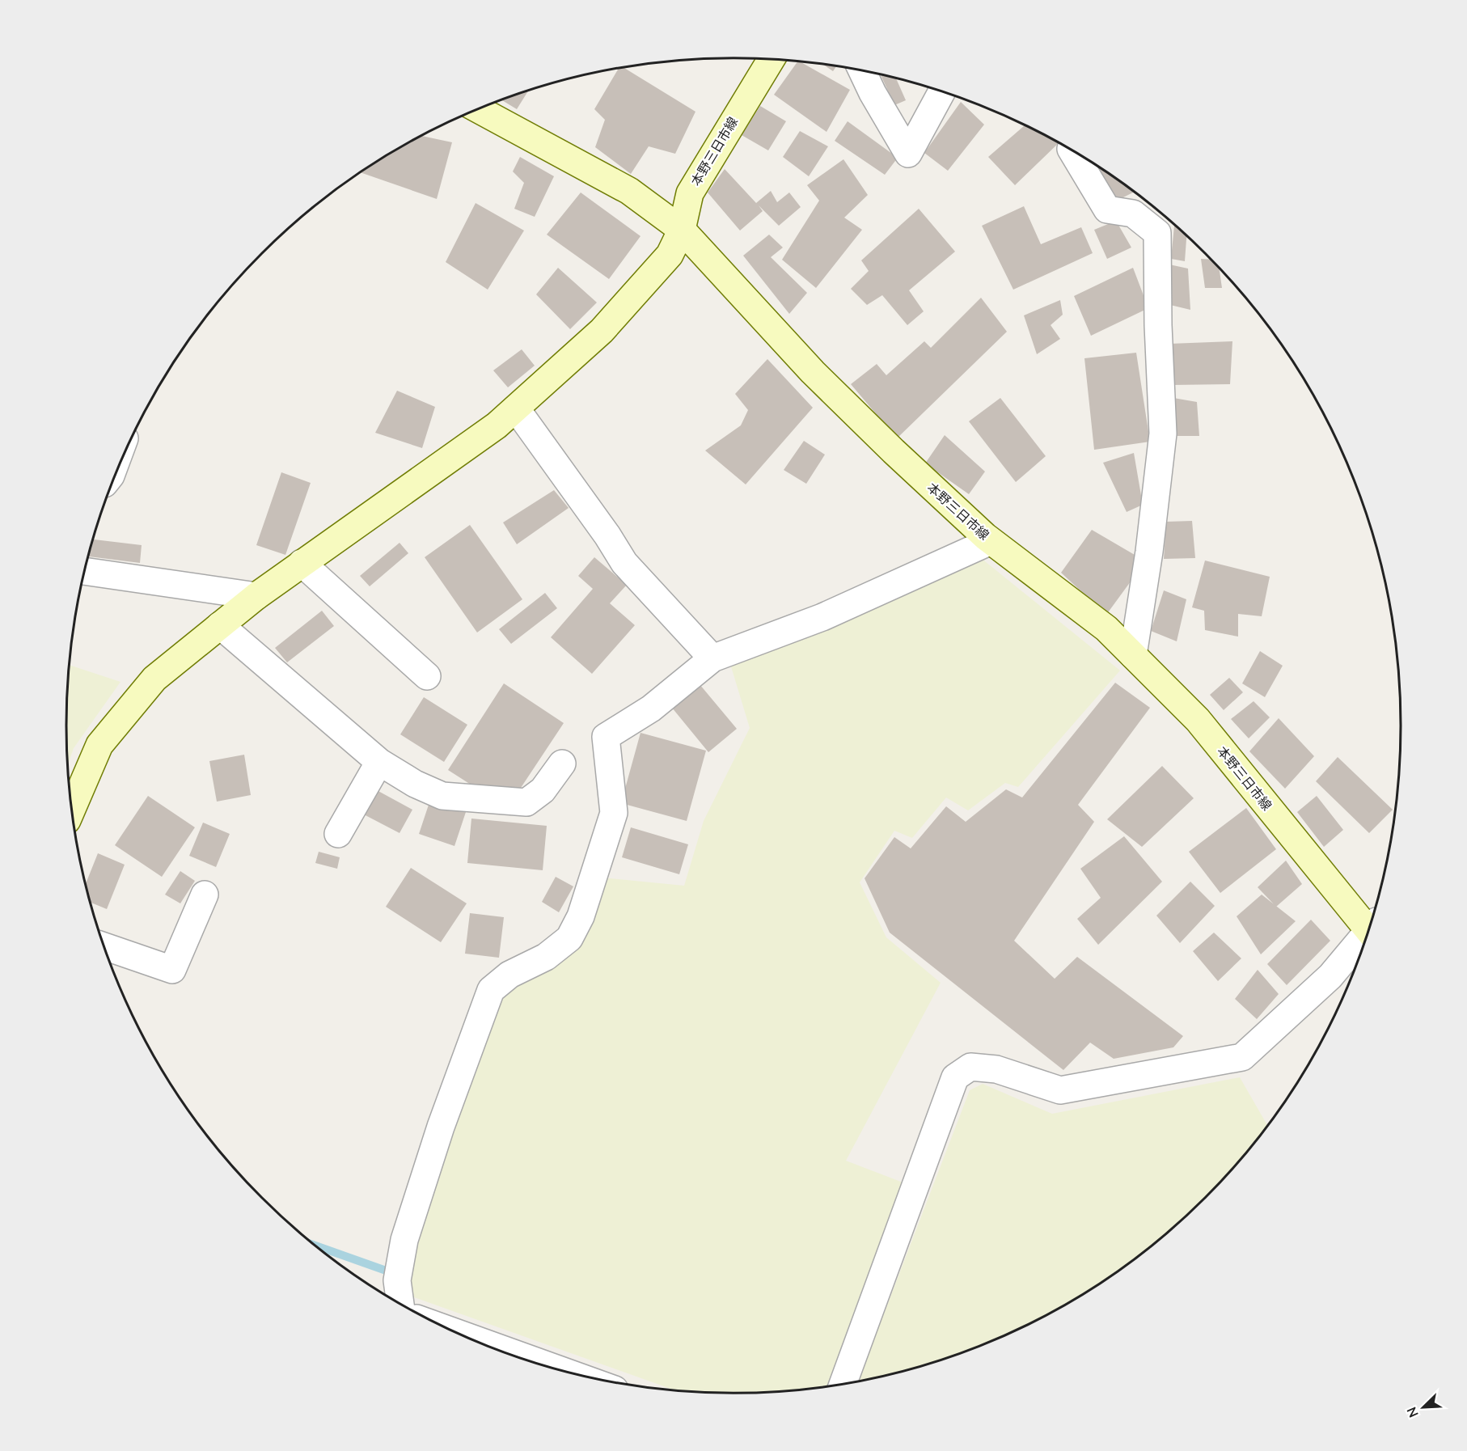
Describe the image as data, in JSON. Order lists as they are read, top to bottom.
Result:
{
  "streets": {
    "main road": ["本野三日市線"]
  },
  "north": "bottom left"
}
